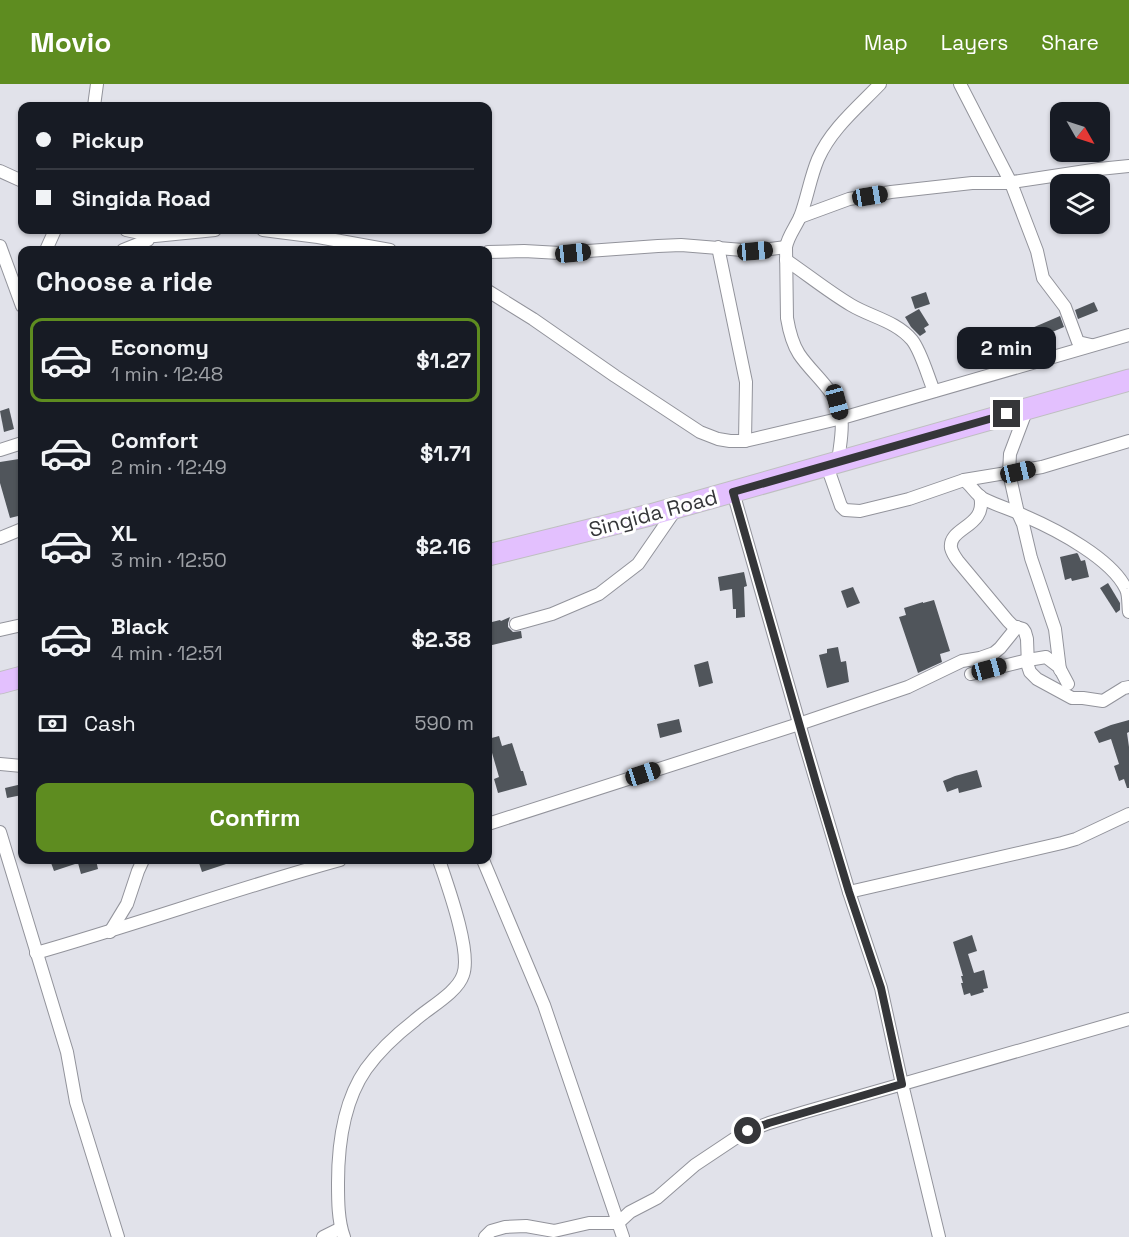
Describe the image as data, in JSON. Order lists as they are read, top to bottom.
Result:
{
  "streets": {
    "highway": ["Singida Road"]
  },
  "north": "bottom right",
  "page": {
    "header": "Movio",
    "nav": ["Map", "Layers", "Share"],
    "banner": ["Pickup", "Singida Road"],
    "heading": "Choose a ride",
    "list": [
      {
        "name": "Economy",
        "note": "1 min · 12:48",
        "value": "$1.27"
      },
      {
        "name": "Comfort",
        "note": "2 min · 12:49",
        "value": "$1.71"
      },
      {
        "name": "XL",
        "note": "3 min · 12:50",
        "value": "$2.16"
      },
      {
        "name": "Black",
        "note": "4 min · 12:51",
        "value": "$2.38"
      }
    ],
    "bubble": "2 min",
    "pay": ["Cash", "590 m"],
    "buttons": "Confirm"
  }
}
